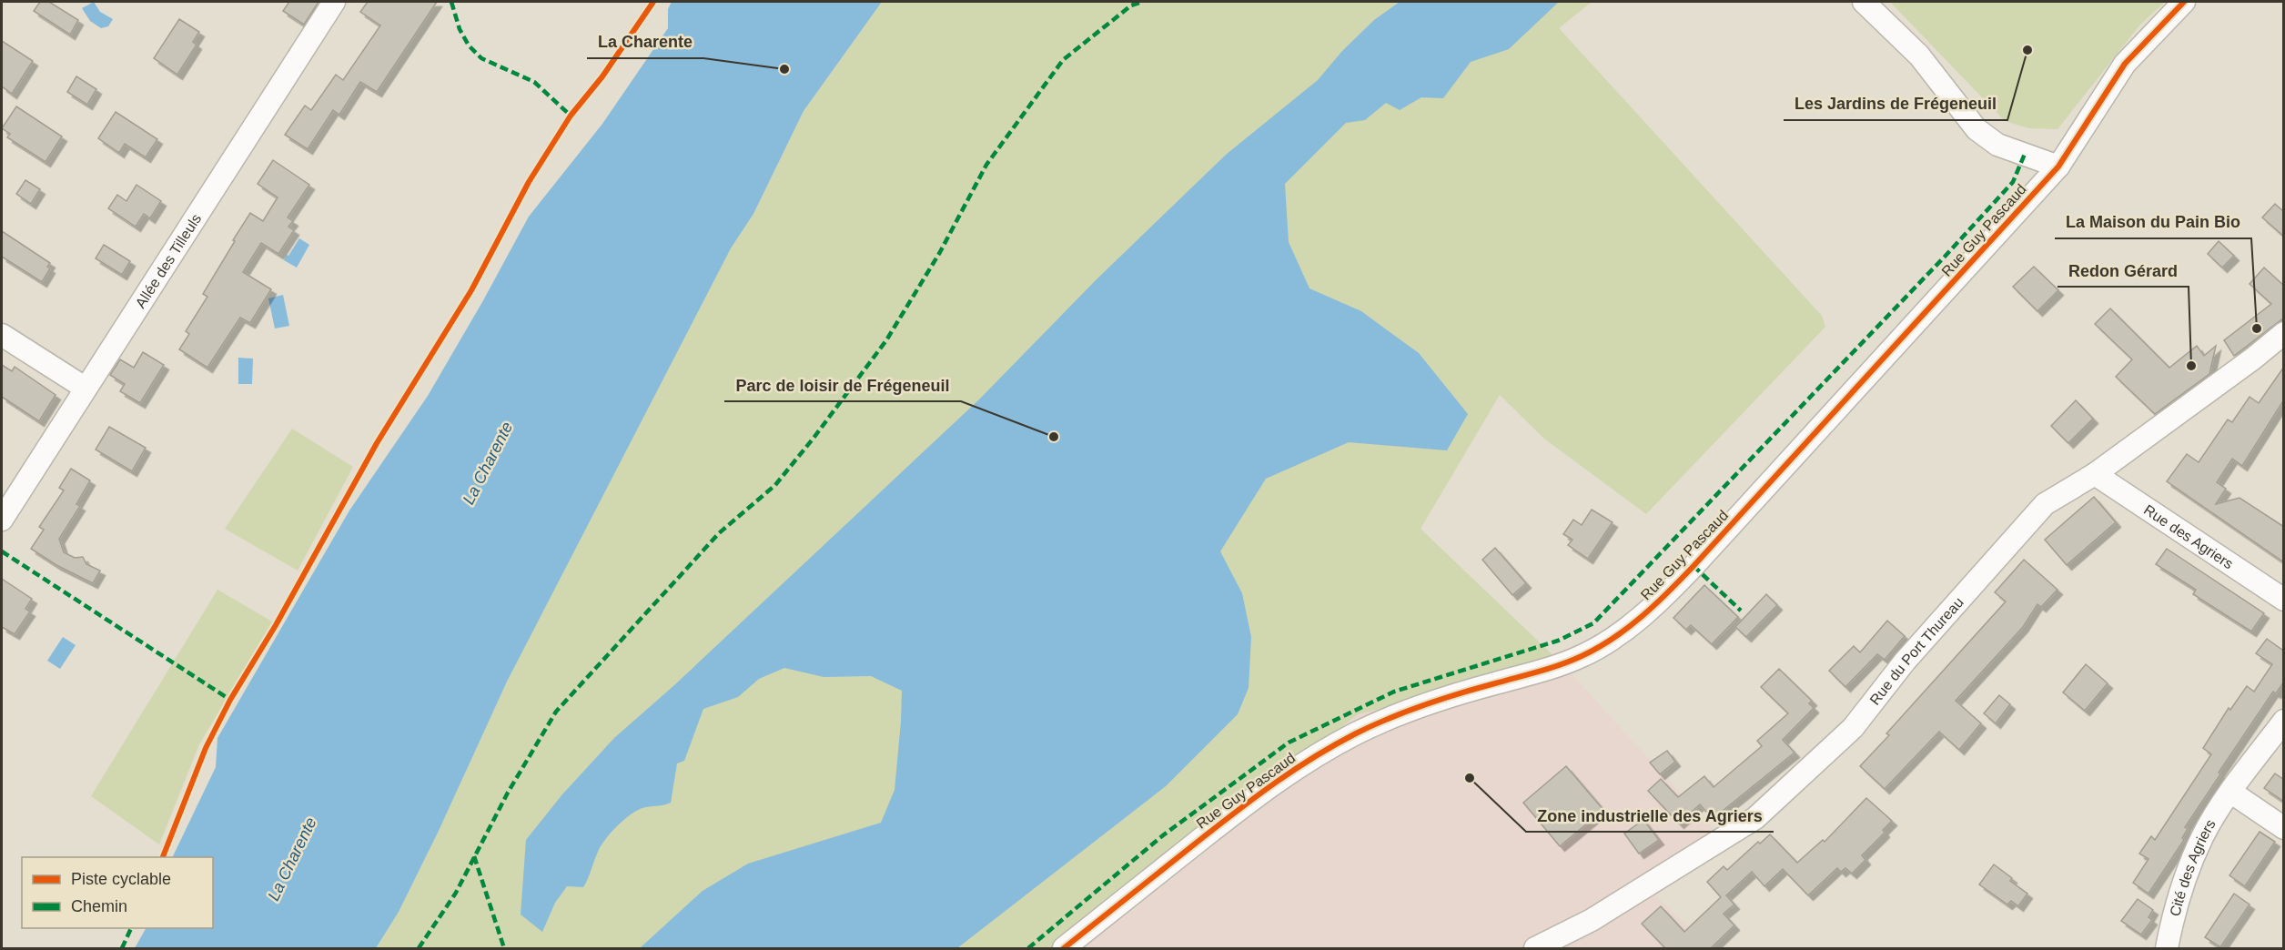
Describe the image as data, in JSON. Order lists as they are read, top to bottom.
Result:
{
  "streets": {
    "street": [
      "Rue Guy Pascaud",
      "Allée des Tilleuls",
      "Rue des Agriers",
      "Rue du Port Thureau",
      "Cité des Agriers"
    ]
  },
  "crossings": [
    ["Rue des Agriers", "Rue du Port Thureau"]
  ],
  "water": ["La Charente"],
  "places": [
    "Les Jardins de Frégeneuil",
    "La Charente",
    "La Maison du Pain Bio",
    "Redon Gérard",
    "Parc de loisir de Frégeneuil",
    "Zone industrielle des Agriers"
  ],
  "legend": ["Piste cyclable", "Chemin"]
}
